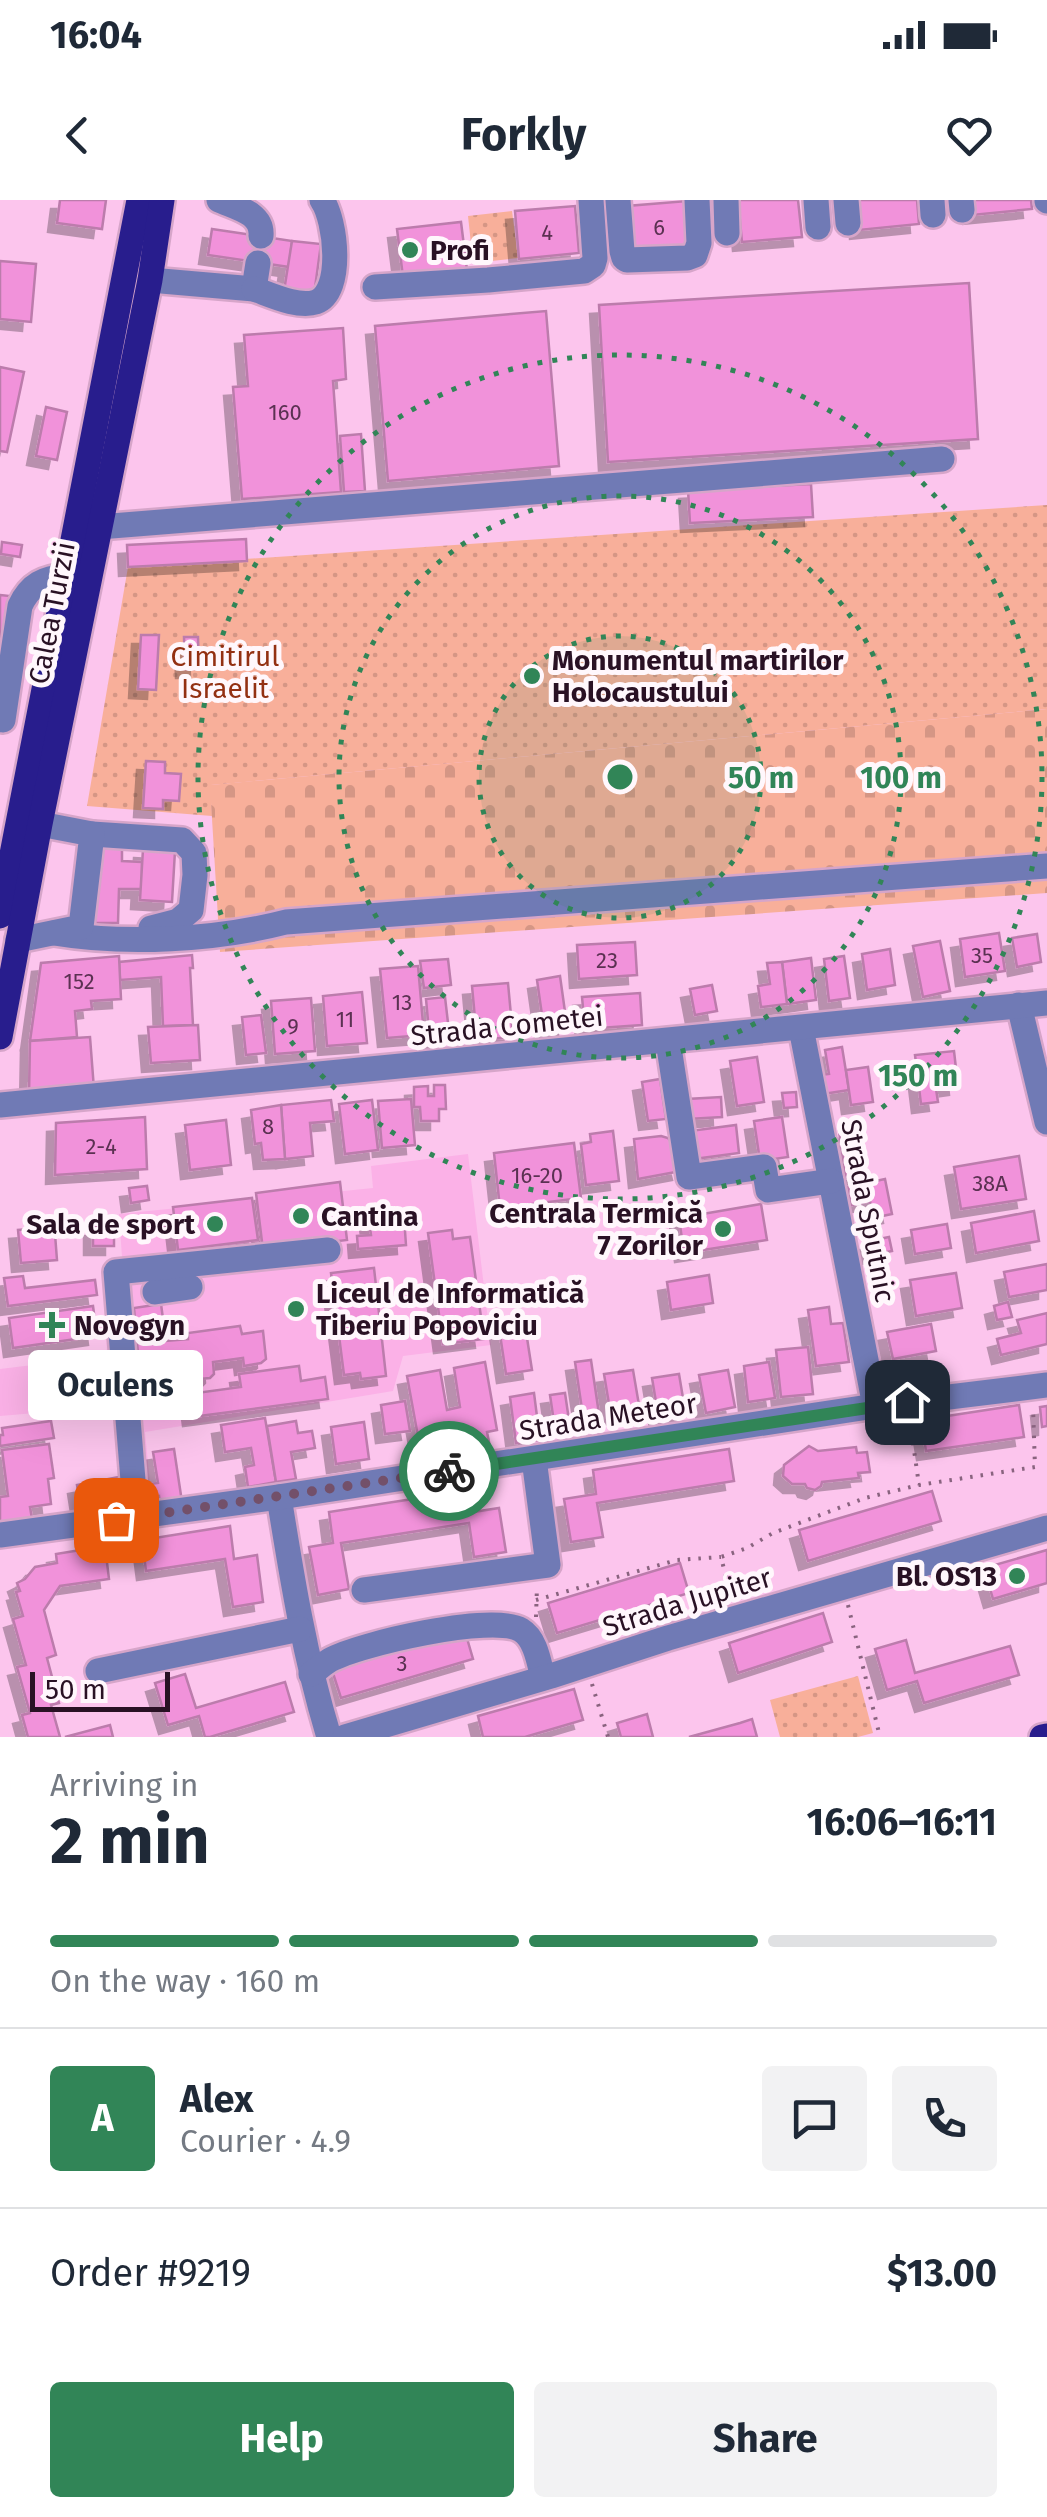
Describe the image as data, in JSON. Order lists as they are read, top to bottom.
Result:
{
  "streets": {
    "main road": ["Calea Turzii"],
    "street": [
      "Strada Cometei",
      "Strada Sputnic",
      "Strada Meteor",
      "Strada Jupiter"
    ]
  },
  "crossings": [
    ["Strada Cometei", "Strada Sputnic"],
    ["Strada Sputnic", "Strada Meteor"]
  ],
  "parks": ["Cimitirul Israelit"],
  "places": {
    "other": [
      "Profi",
      "Monumentul martirilor Holocaustului",
      "Cantina",
      "Sala de sport",
      "Centrala Termică 7 Zorilor",
      "Liceul de Informatică Tiberiu Popoviciu",
      "Oculens",
      "Bl. OS13"
    ],
    "health": ["Novogyn"]
  },
  "house_numbers": [
    "6",
    "4",
    "160",
    "35",
    "23",
    "152",
    "13",
    "11",
    "9",
    "8",
    "2-4",
    "16-20",
    "38A",
    "3"
  ],
  "scale_bar": "50 m",
  "page": {
    "status": "16:04",
    "header": "Forkly",
    "bubble": "Oculens",
    "scale": "50 m",
    "heading": ["2 min", "Arriving in", "16:06–16:11"],
    "panel": [
      "Alex",
      "Courier · 4.9",
      "Order #9219",
      "$13.00"
    ],
    "bar": "On the way · 160 m",
    "round": "A",
    "buttons": ["Help", "Share"]
  },
  "rings": ["50 m", "100 m", "150 m"]
}
